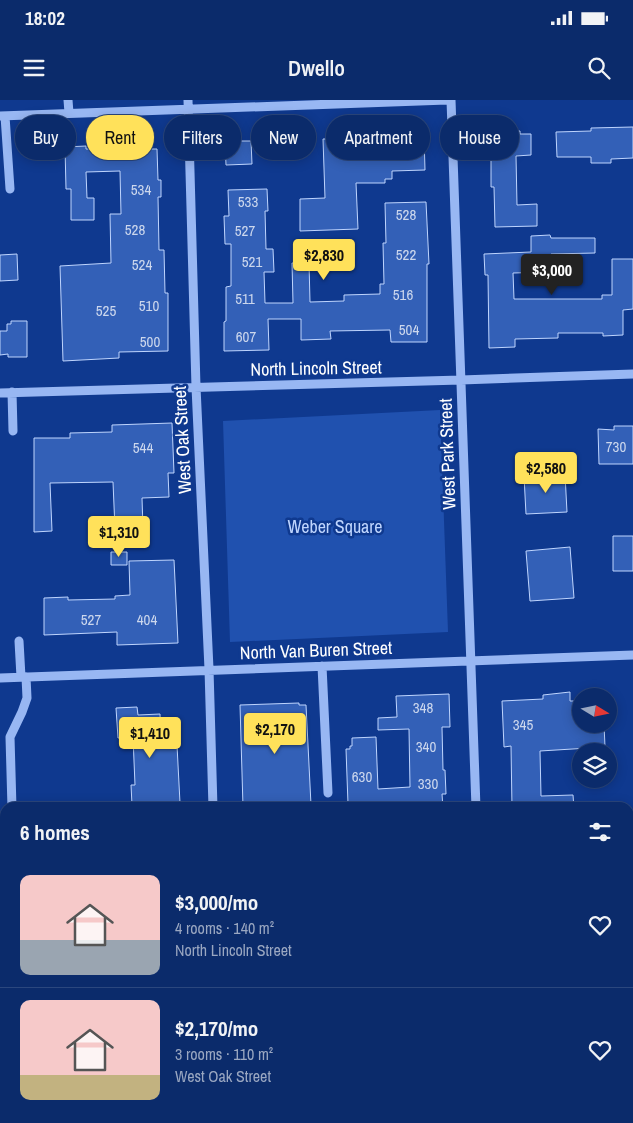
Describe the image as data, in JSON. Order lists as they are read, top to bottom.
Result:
{
  "streets": {
    "street": [
      "North Lincoln Street",
      "West Oak Street",
      "West Park Street",
      "North Van Buren Street"
    ]
  },
  "crossings": [
    ["North Lincoln Street", "West Oak Street"],
    ["North Lincoln Street", "West Park Street"],
    ["West Oak Street", "North Van Buren Street"],
    ["West Park Street", "North Van Buren Street"]
  ],
  "parks": ["Weber Square"],
  "house_numbers": [
    "534",
    "533",
    "528",
    "528",
    "527",
    "522",
    "521",
    "524",
    "516",
    "511",
    "510",
    "525",
    "504",
    "607",
    "500",
    "730",
    "544",
    "527",
    "404",
    "348",
    "345",
    "340",
    "630",
    "330"
  ],
  "north": "right",
  "page": {
    "status": "18:02",
    "header": "Dwello",
    "chip": [
      "Buy",
      "Rent",
      "Filters",
      "New",
      "Apartment",
      "House"
    ],
    "price": [
      "$2,830",
      "$3,000",
      "$2,580",
      "$1,310",
      "$2,170",
      "$1,410"
    ],
    "heading": "6 homes",
    "list": [
      {
        "name": "$3,000/mo",
        "note": "4 rooms · 140 m² · North Lincoln Street"
      },
      {
        "name": "$2,170/mo",
        "note": "3 rooms · 110 m² · West Oak Street"
      }
    ]
  }
}
